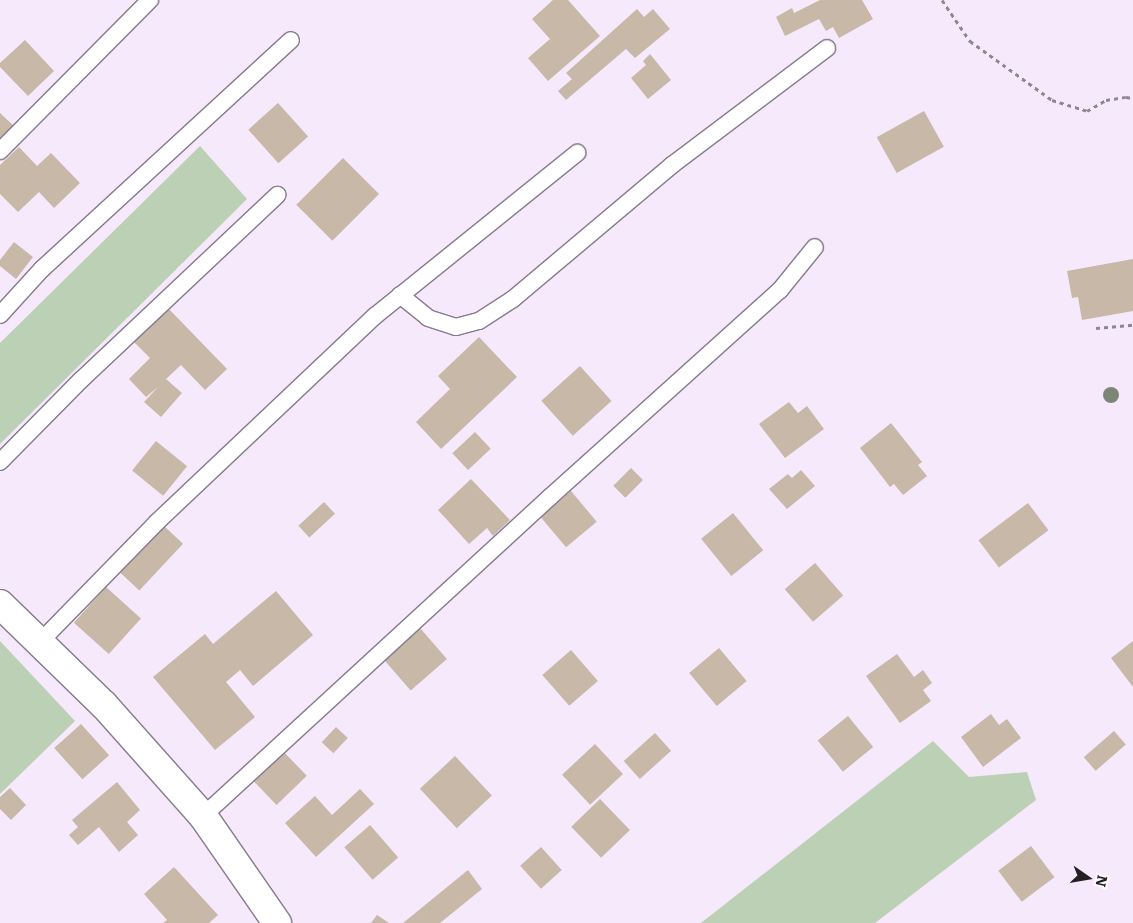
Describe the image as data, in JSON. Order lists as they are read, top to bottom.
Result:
{
  "north": "right"
}
